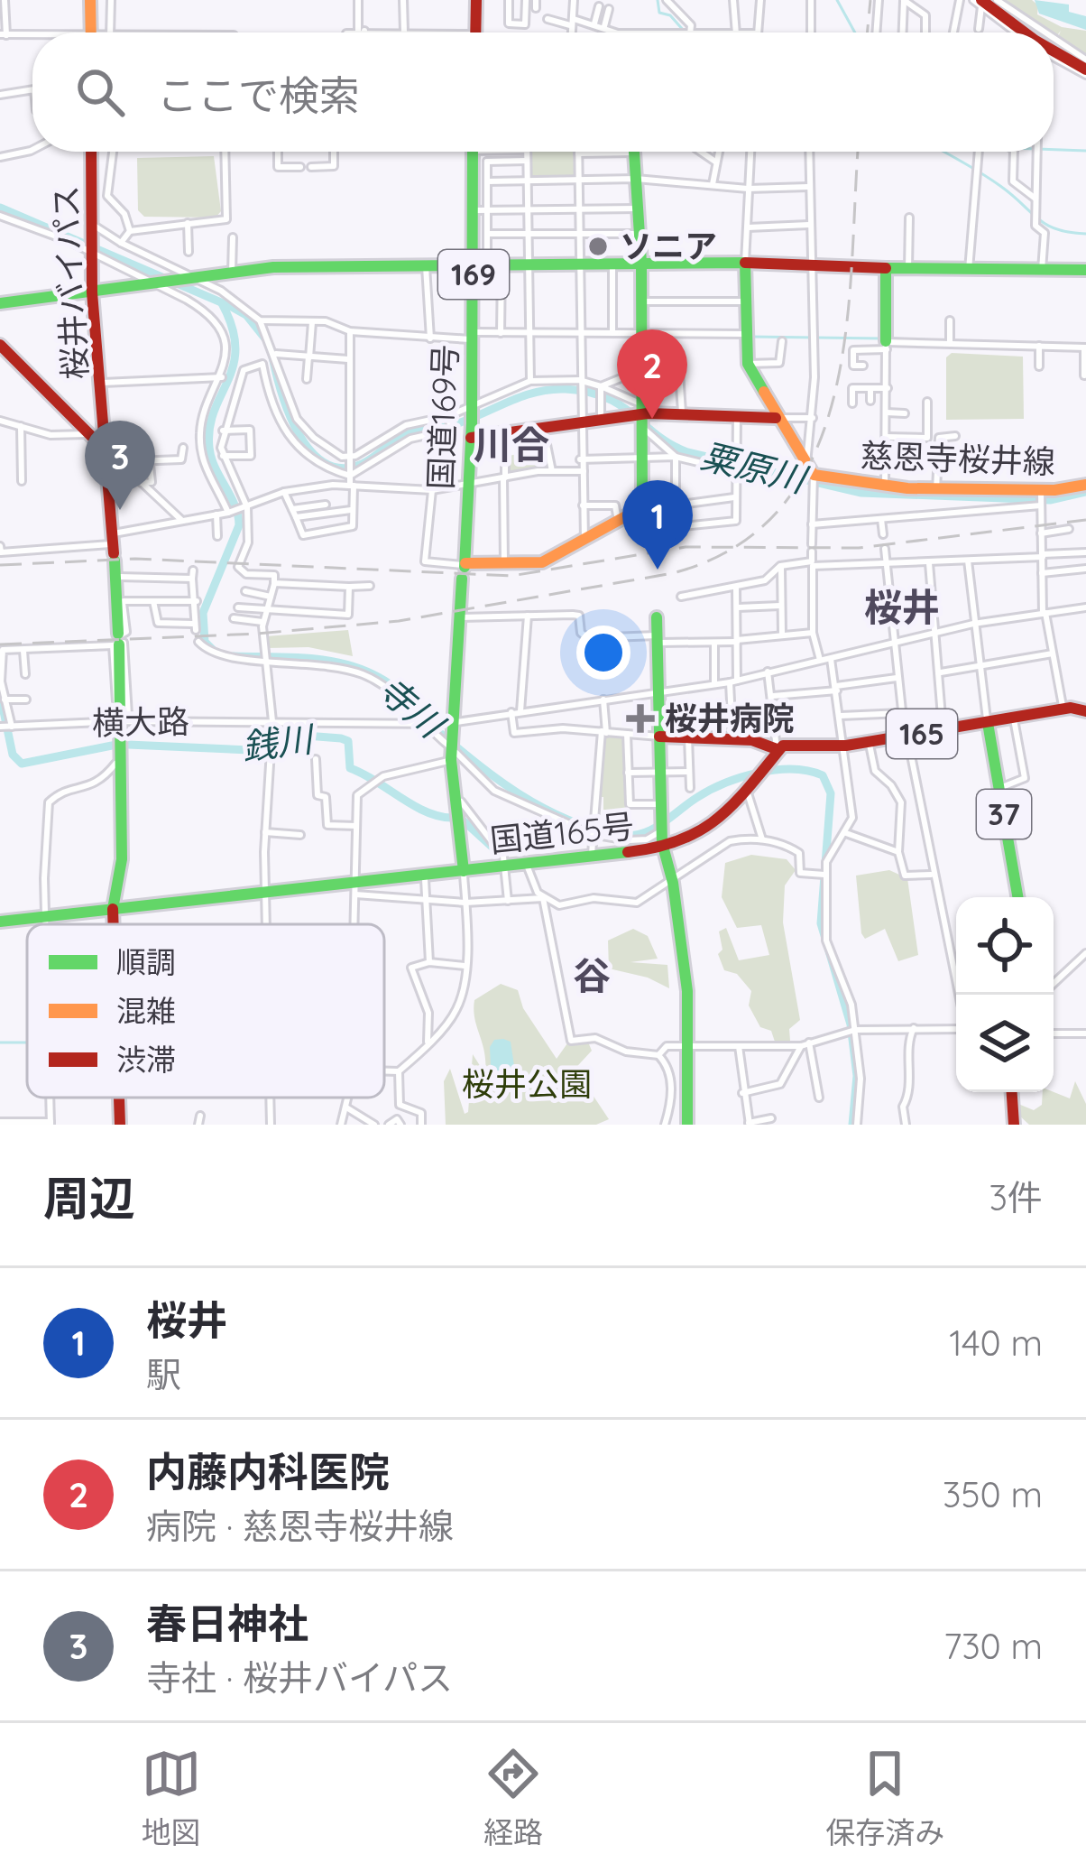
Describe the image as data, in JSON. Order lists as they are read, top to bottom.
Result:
{
  "streets": {
    "main road": [
      "169",
      "桜井バイパス",
      "国道169号",
      "慈恩寺桜井線",
      "165",
      "37",
      "国道165号"
    ],
    "street": ["横大路"]
  },
  "crossings": [
    ["桜井バイパス", "横大路"],
    ["桜井バイパス", "国道165号"],
    ["国道169号", "横大路"],
    ["国道169号", "国道165号"],
    ["165", "37"],
    ["165", "国道165号"]
  ],
  "districts": ["川合", "桜井", "谷"],
  "water": ["粟原川", "寺川", "銭川"],
  "parks": ["桜井公園"],
  "places": {
    "other": ["ソニア"],
    "health": ["桜井病院"]
  },
  "legend": ["順調", "混雑", "渋滞"],
  "page": {
    "search": "ここで検索",
    "pins": ["2", "3", "1"],
    "heading": ["周辺", "3件"],
    "list": [
      {
        "mark": "1",
        "name": "桜井",
        "note": "駅",
        "value": "140 m"
      },
      {
        "mark": "2",
        "name": "内藤内科医院",
        "note": "病院 · 慈恩寺桜井線",
        "value": "350 m"
      },
      {
        "mark": "3",
        "name": "春日神社",
        "note": "寺社 · 桜井バイパス",
        "value": "730 m"
      }
    ],
    "nav": ["地図", "経路", "保存済み"]
  }
}
